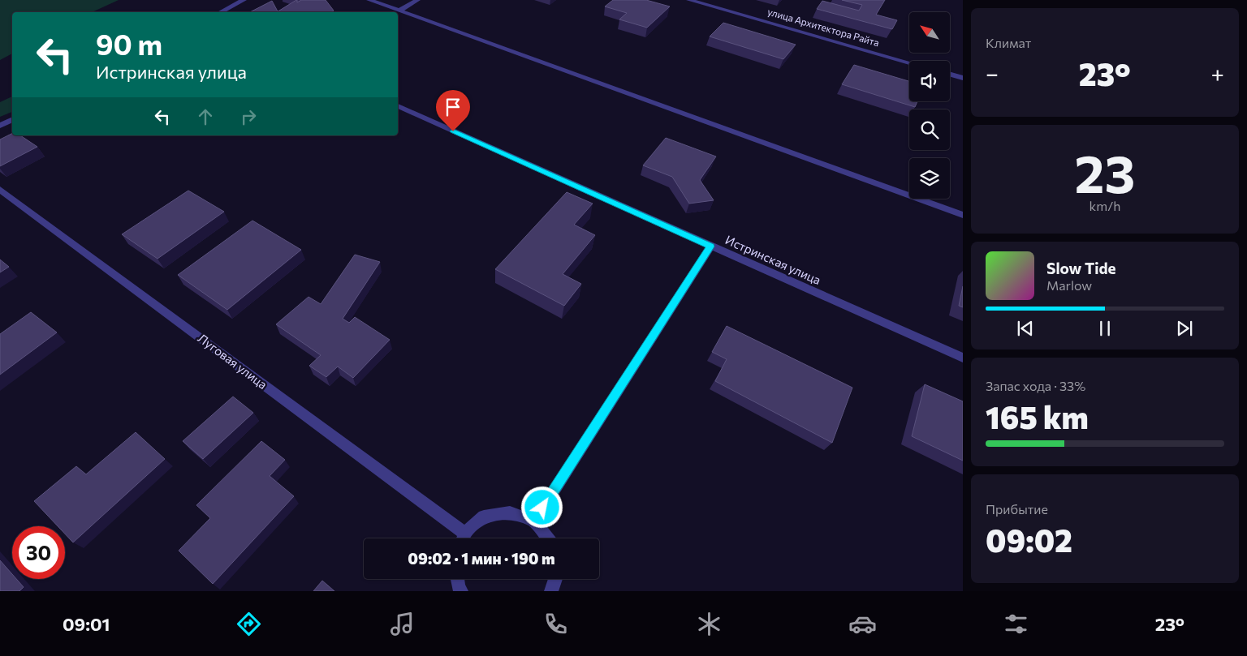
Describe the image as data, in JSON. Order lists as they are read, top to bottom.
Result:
{
  "streets": {
    "street": ["улица Архитектора Райта", "Истринская улица", "Луговая улица"]
  },
  "north": "top left",
  "page": {
    "tile": [
      "Климат",
      ["23", "km/h"],
      ["Запас хода · 33%", "165 km"],
      ["Прибытие", "09:02"]
    ],
    "turn": ["90 m", "Истринская улица"],
    "heat": ["−", "23°", "+"],
    "song": ["Slow Tide", "Marlow"],
    "limit": "30",
    "trip": "09:02 · 1 мин · 190 m",
    "tabs": ["09:01", "23°"]
  }
}
